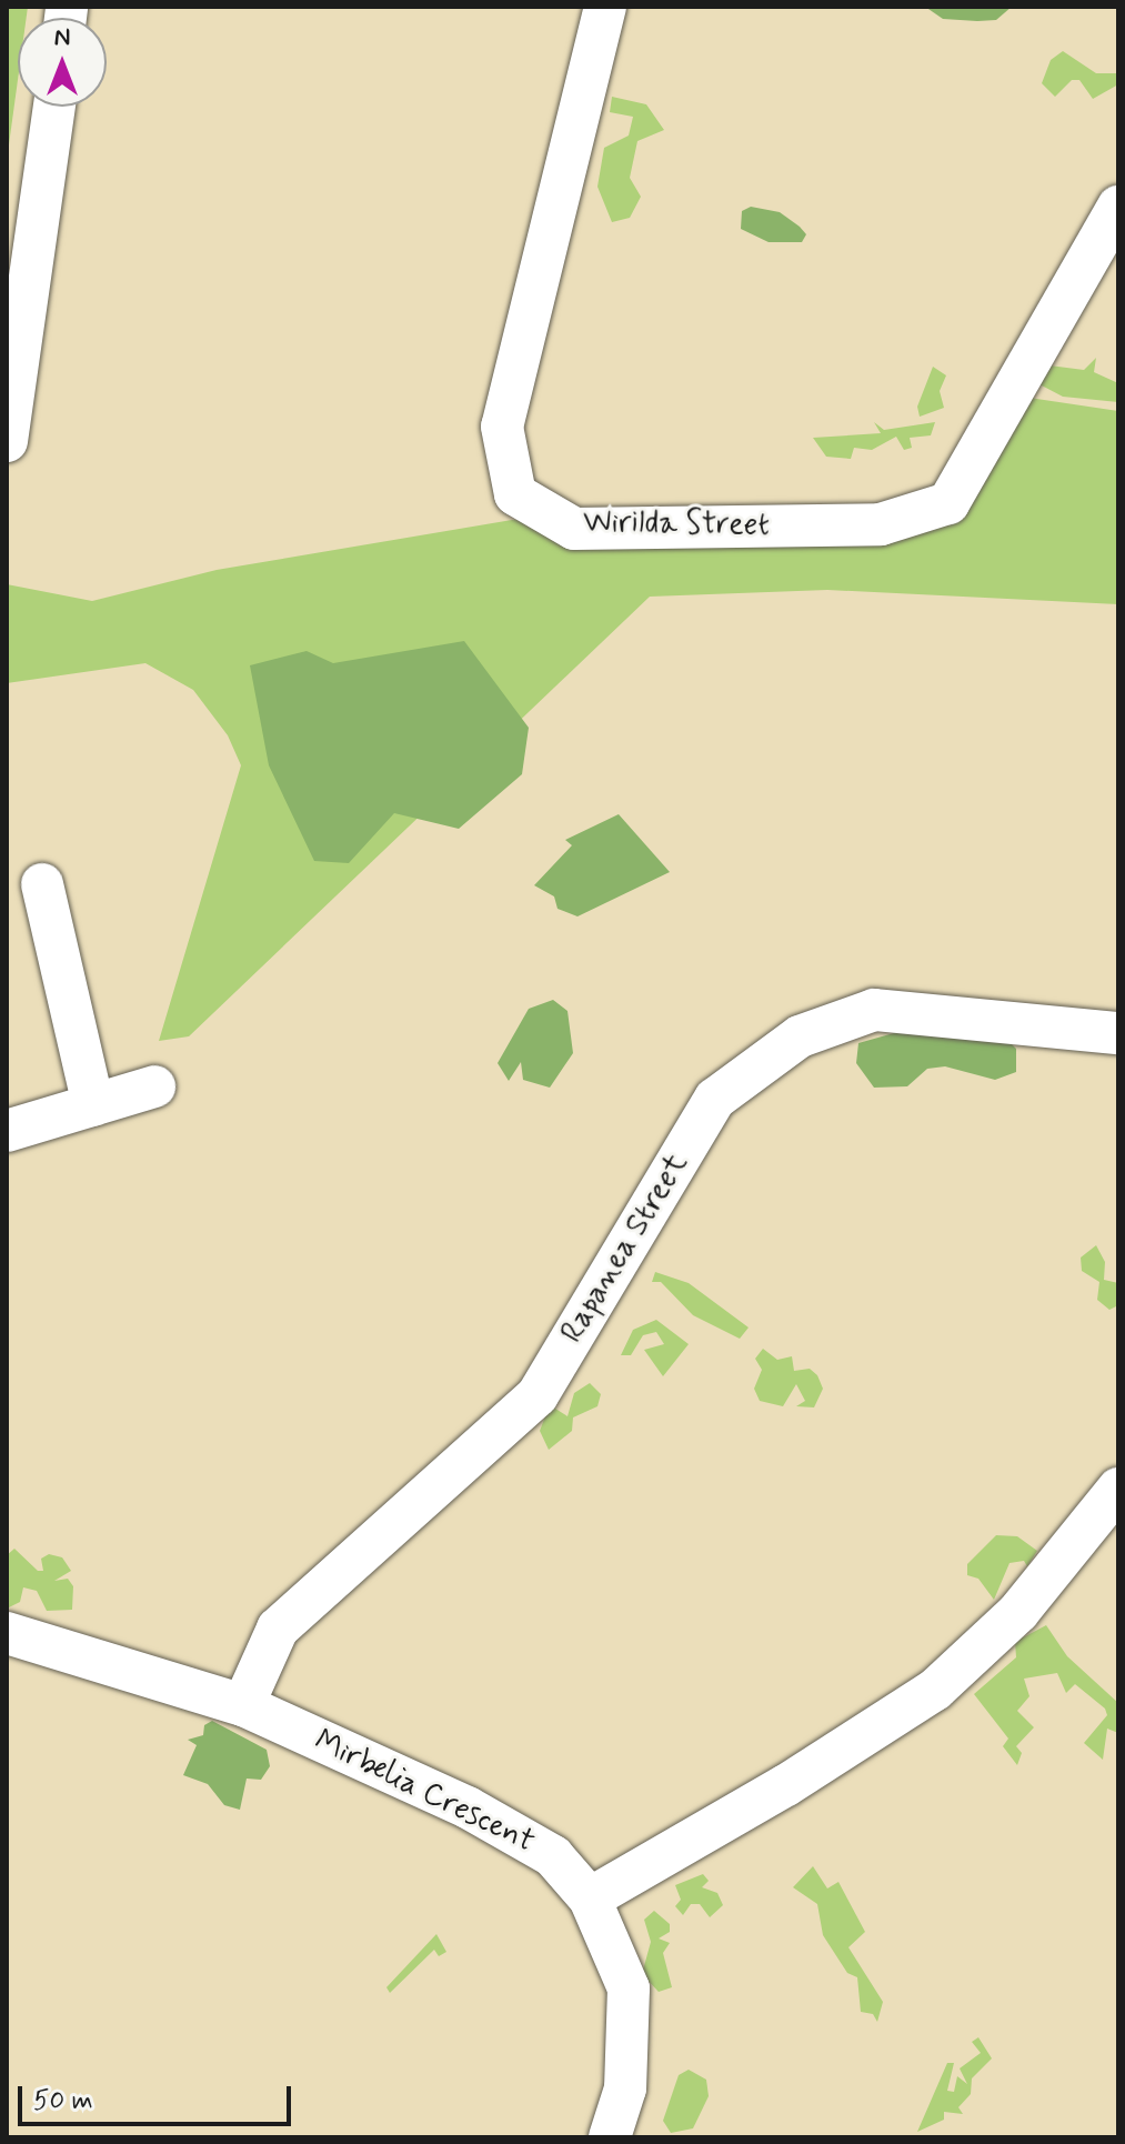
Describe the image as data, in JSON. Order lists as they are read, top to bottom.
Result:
{
  "streets": {
    "street": ["Wirilda Street", "Rapanea Street", "Mirbelia Crescent"]
  },
  "crossings": [
    ["Rapanea Street", "Mirbelia Crescent"]
  ],
  "scale_bar": "50 m",
  "north": "top"
}
